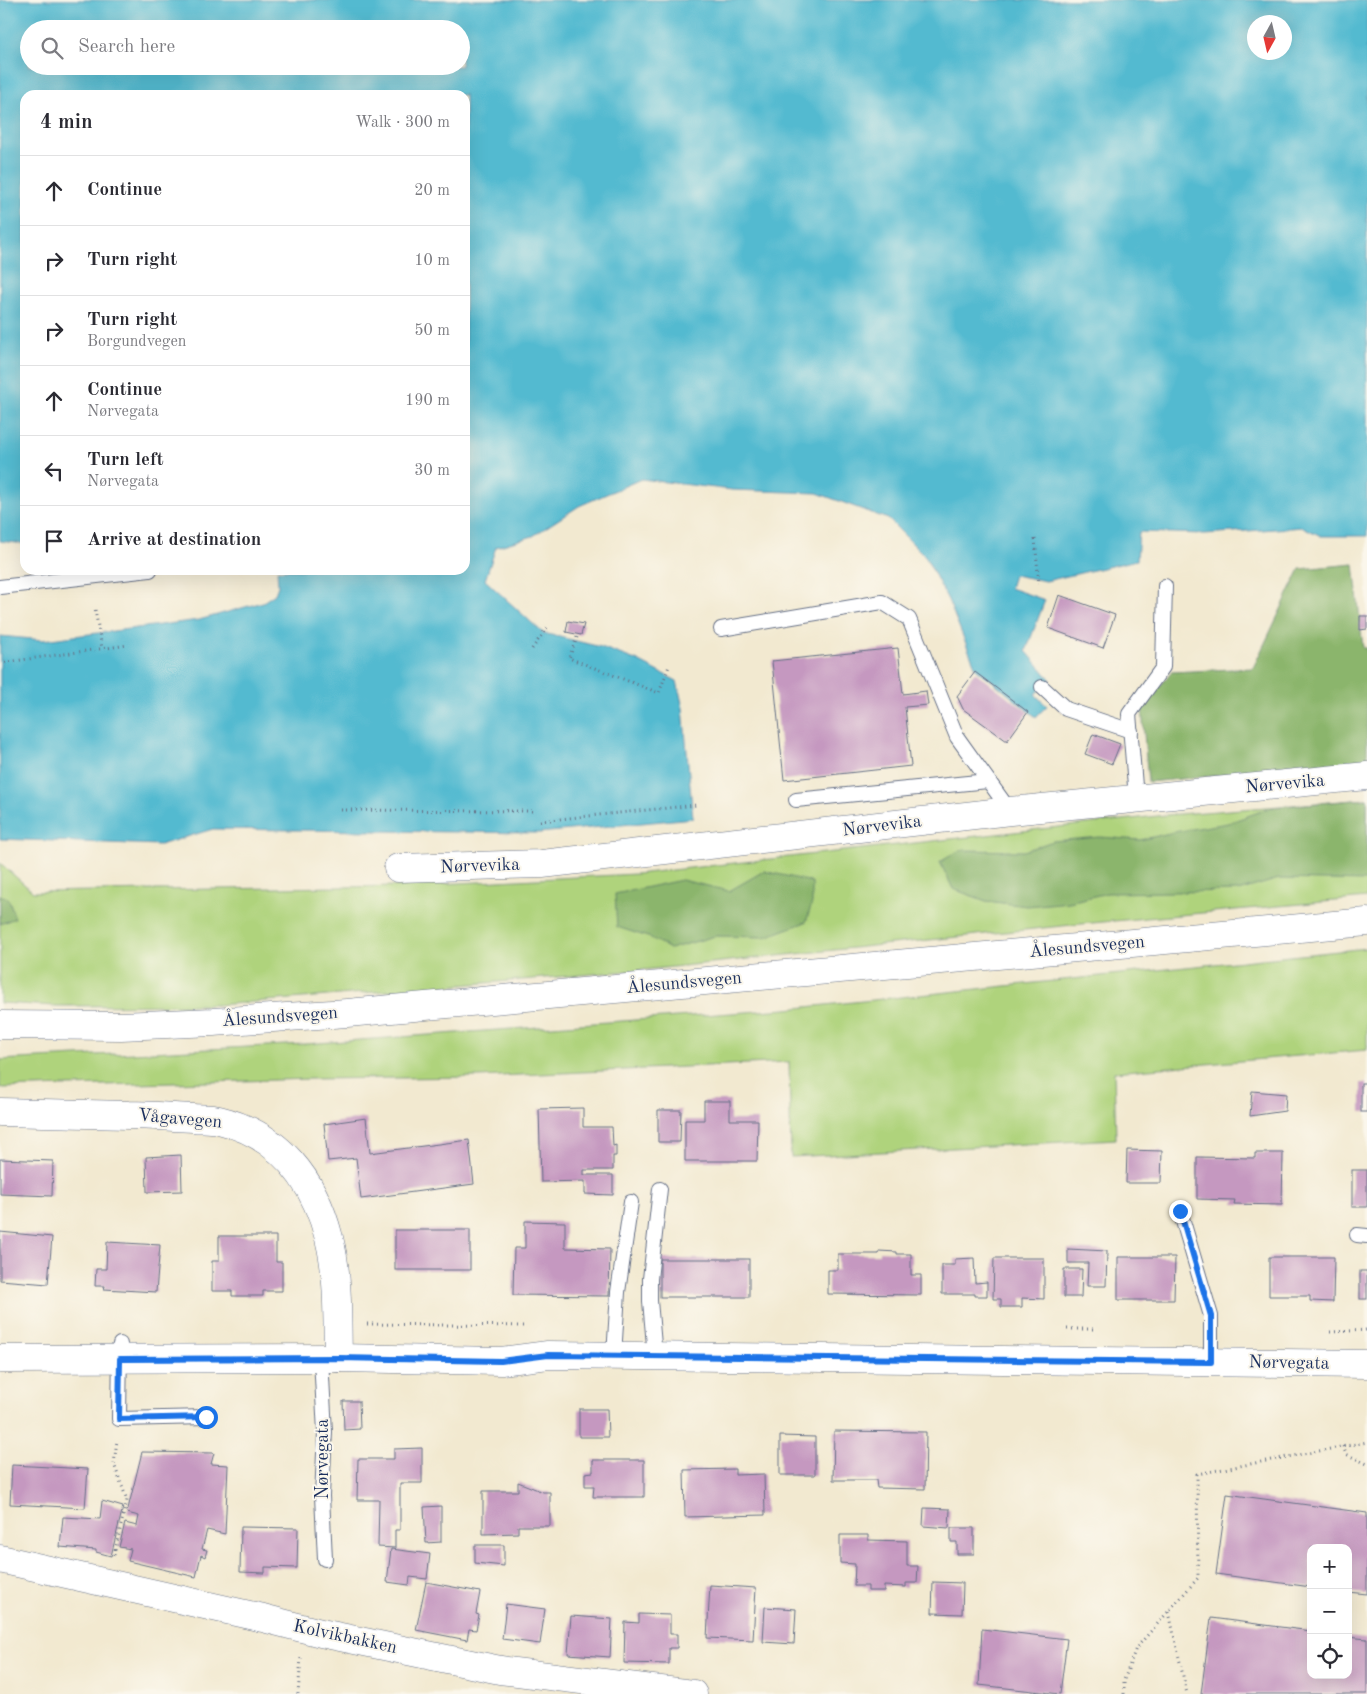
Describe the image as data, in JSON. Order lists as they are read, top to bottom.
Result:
{
  "streets": {
    "main road": [
      "Nørvevika",
      "Ålesundsvegen",
      "Vågavegen",
      "Nørvegata",
      "Kolvikbakken"
    ]
  },
  "crossings": [
    ["Vågavegen", "Nørvegata"]
  ],
  "north": "bottom",
  "page": {
    "search": "Search here",
    "heading": ["4 min", "Walk · 300 m"],
    "list": [
      ["Continue", "20 m"],
      ["Turn right", "10 m"],
      ["Turn right", "Borgundvegen", "50 m"],
      ["Continue", "Nørvegata", "190 m"],
      ["Turn left", "Nørvegata", "30 m"],
      "Arrive at destination"
    ],
    "map_buttons": ["+", "−"]
  }
}
